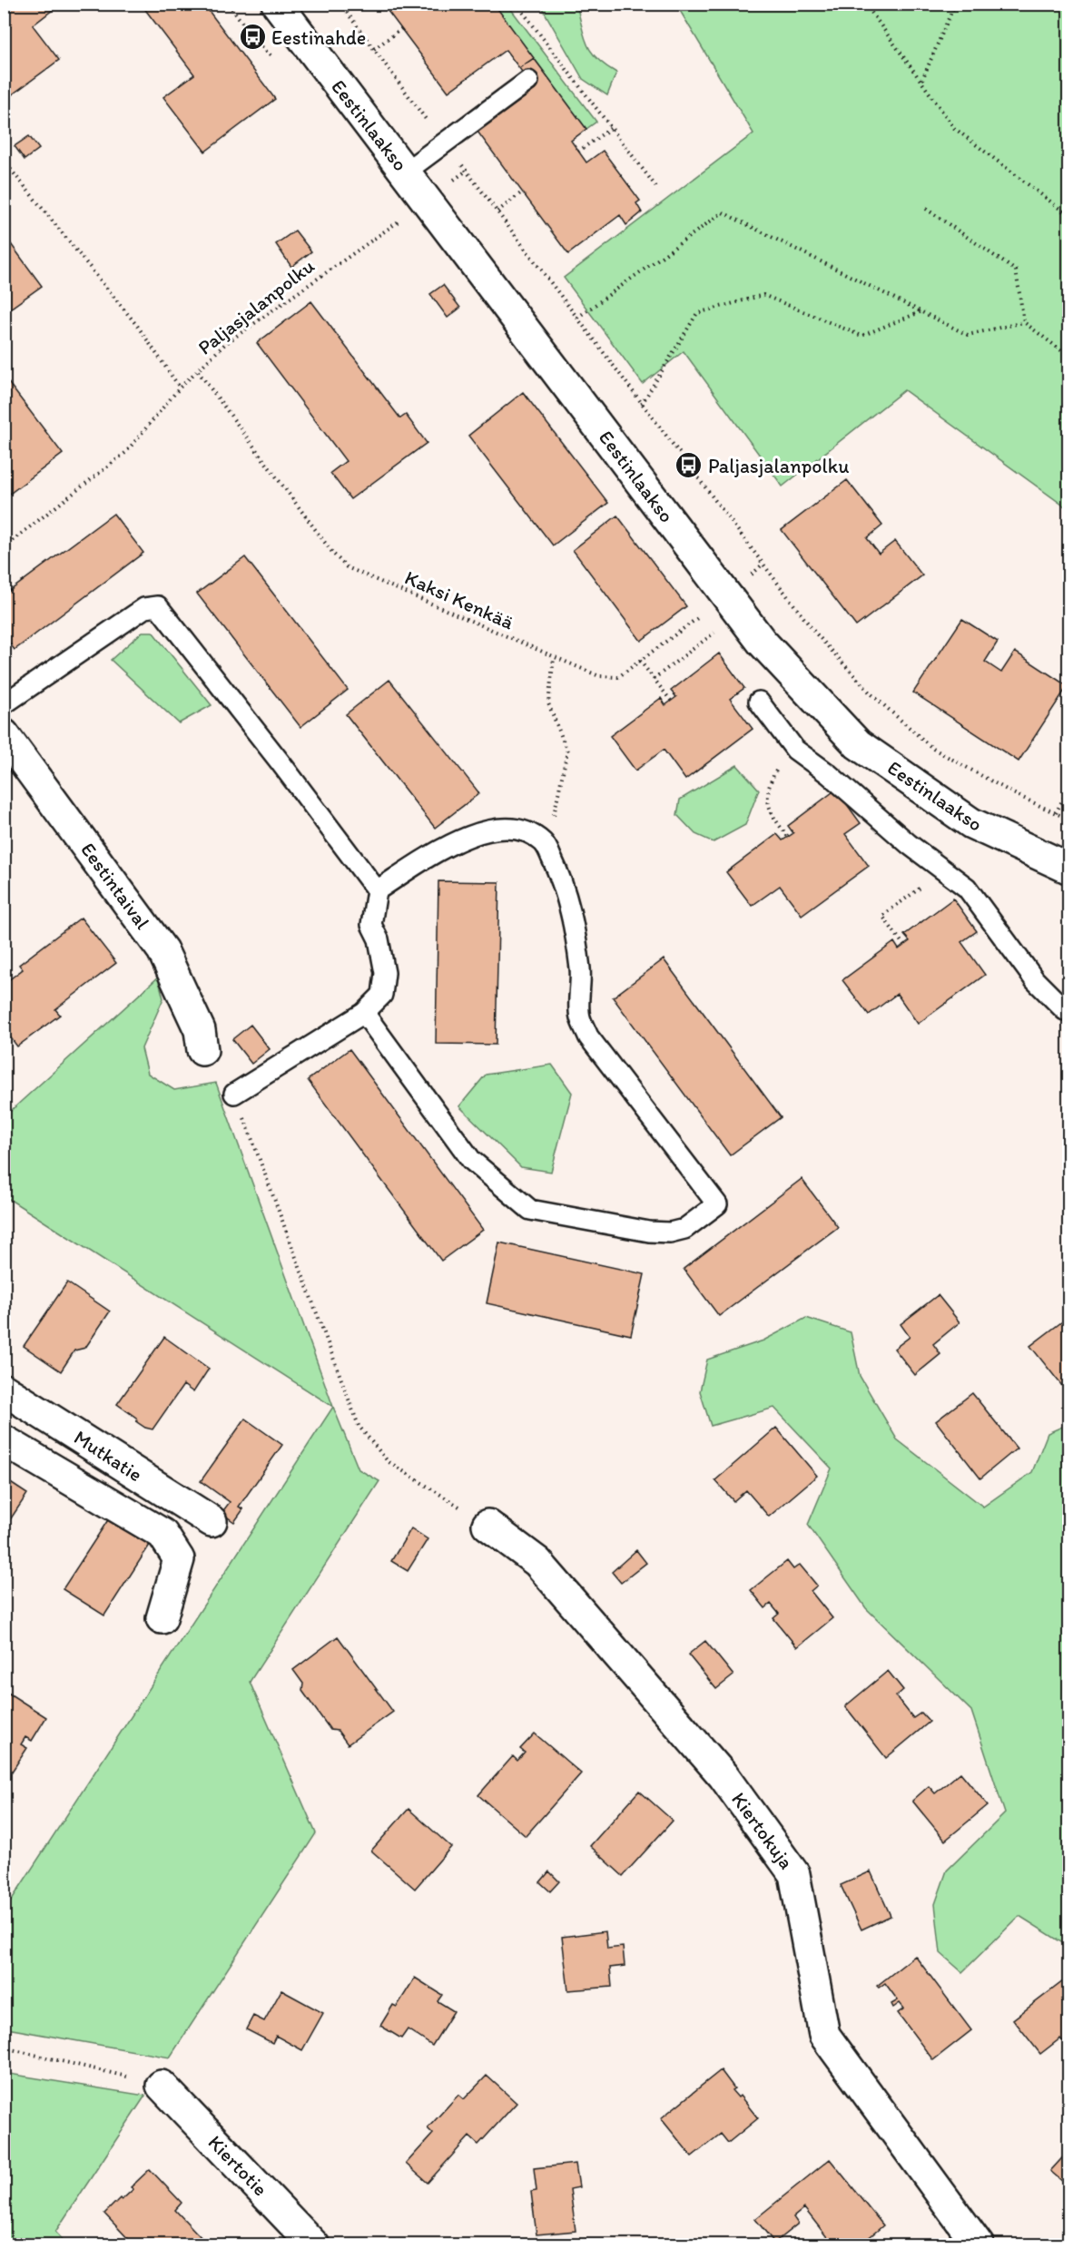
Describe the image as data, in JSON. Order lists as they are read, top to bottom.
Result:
{
  "streets": {
    "street": [
      "Eestinlaakso",
      "Eestintaival",
      "Mutkatie",
      "Kiertokuja",
      "Kiertotie"
    ],
    "path": ["Paljasjalanpolku", "Kaksi Kenkää"]
  },
  "crossings": [
    ["Eestinlaakso", "Paljasjalanpolku"],
    ["Eestinlaakso", "Kaksi Kenkää"],
    ["Paljasjalanpolku", "Kaksi Kenkää"]
  ],
  "places": {
    "bus stop": ["Eestinahde", "Paljasjalanpolku"]
  }
}
